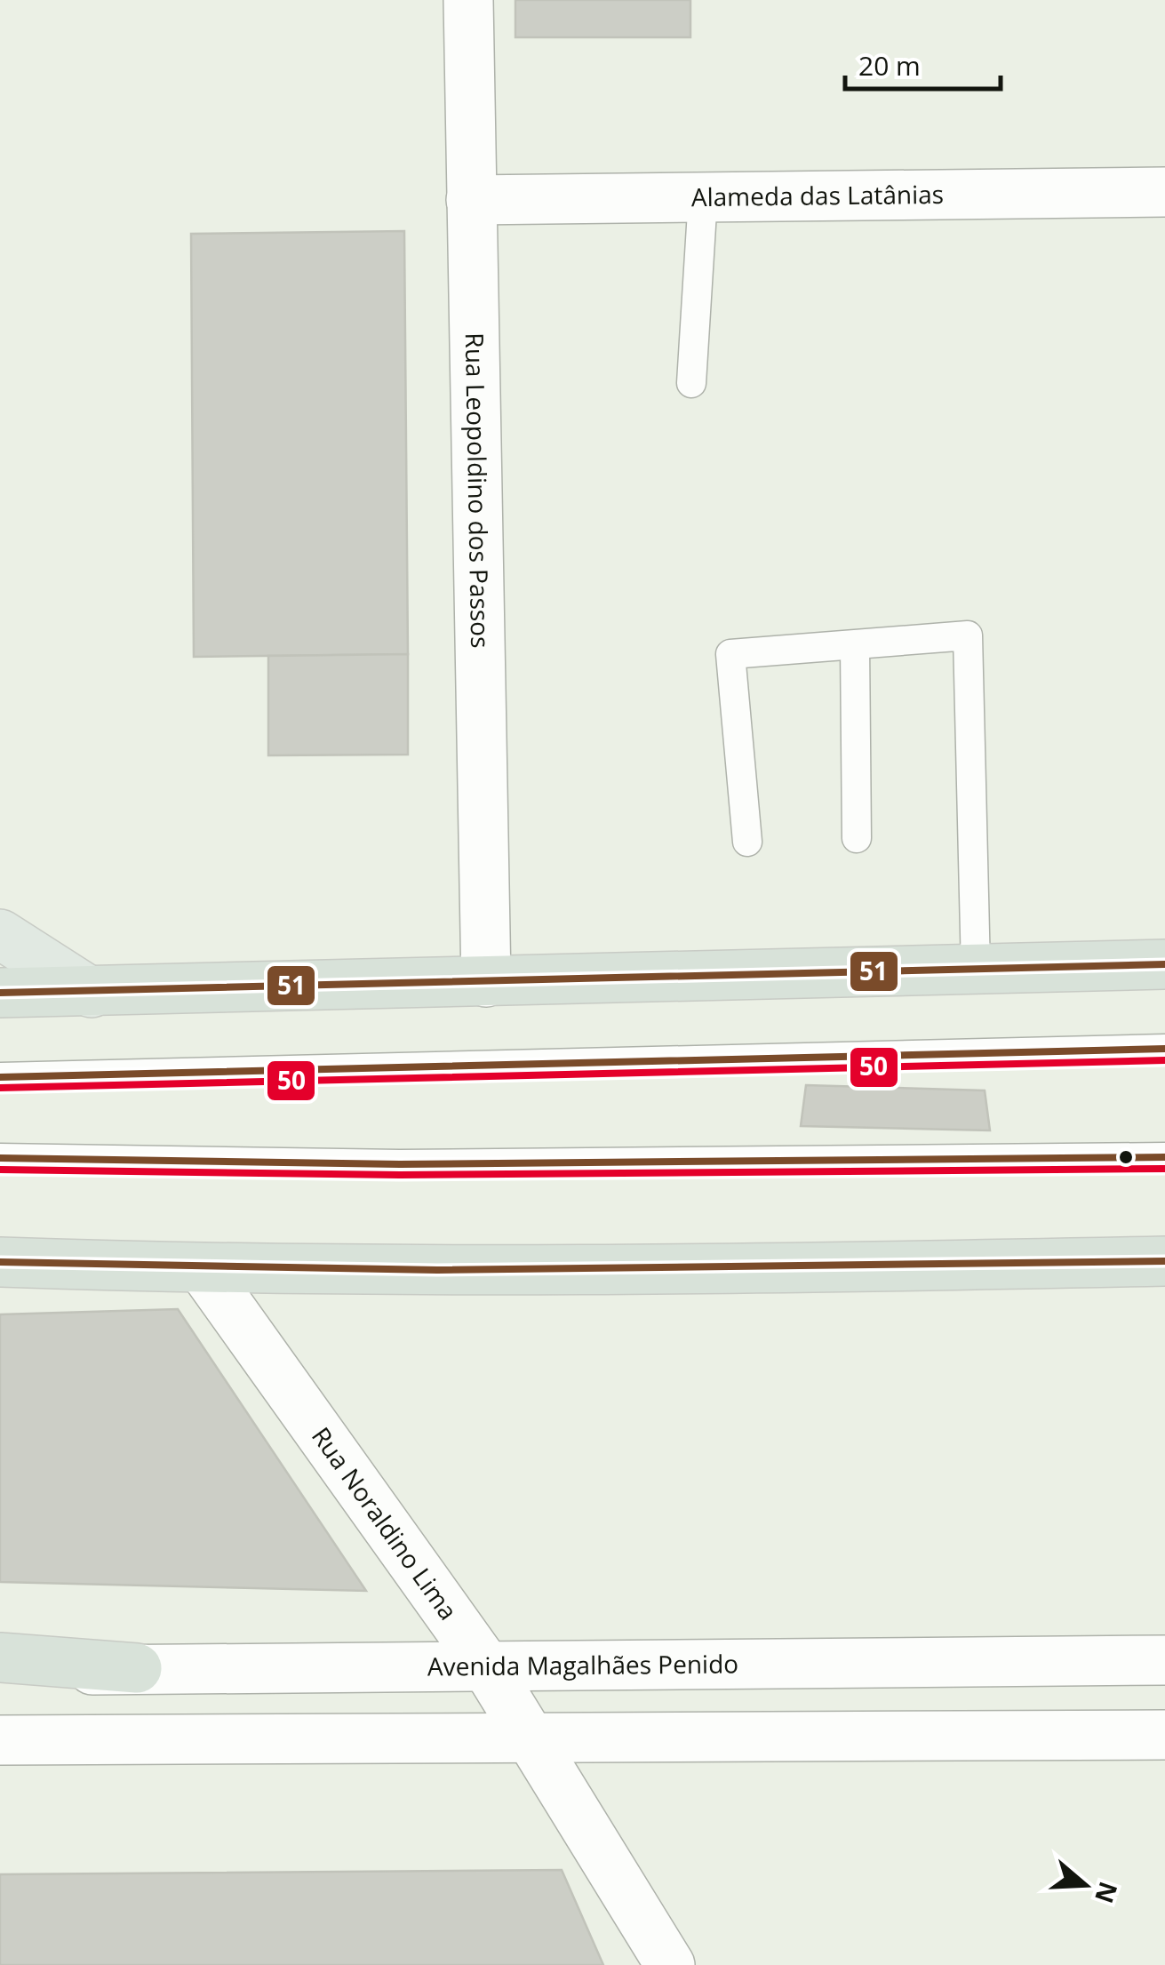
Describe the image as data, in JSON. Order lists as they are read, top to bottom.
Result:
{
  "streets": {
    "street": [
      "Alameda das Latânias",
      "Rua Leopoldino dos Passos",
      "Rua Noraldino Lima",
      "Avenida Magalhães Penido"
    ]
  },
  "crossings": [
    ["Alameda das Latânias", "Rua Leopoldino dos Passos"],
    ["Rua Noraldino Lima", "Avenida Magalhães Penido"]
  ],
  "lines": ["transit line 51", "transit line 50"],
  "scale_bar": "20 m",
  "north": "right"
}
